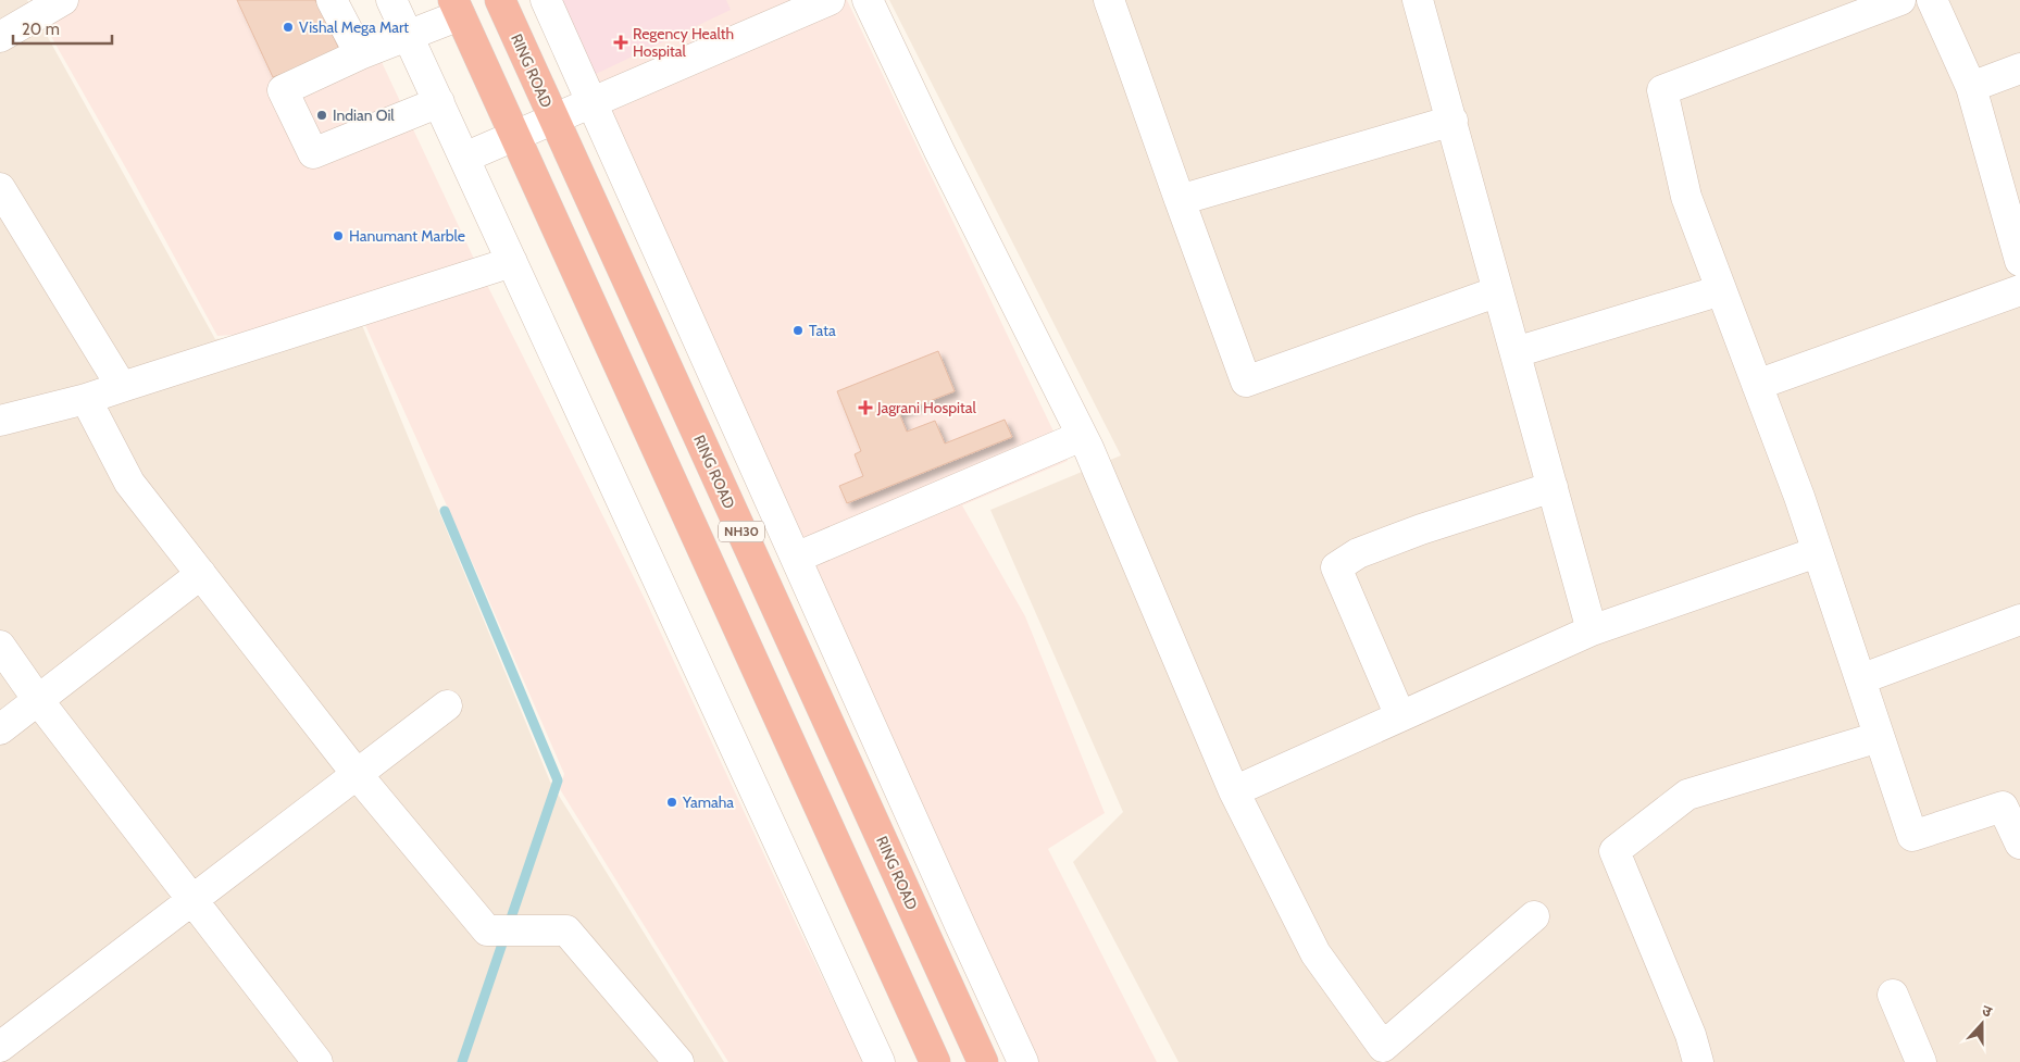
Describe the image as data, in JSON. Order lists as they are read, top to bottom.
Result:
{
  "streets": {
    "highway": ["RING ROAD", "NH30"]
  },
  "places": {
    "other": [
      "Vishal Mega Mart",
      "Indian Oil",
      "Hanumant Marble",
      "Tata",
      "Yamaha"
    ],
    "health": ["Regency Health Hospital", "Jagrani Hospital"]
  },
  "scale_bar": "20 m",
  "north": "top"
}
